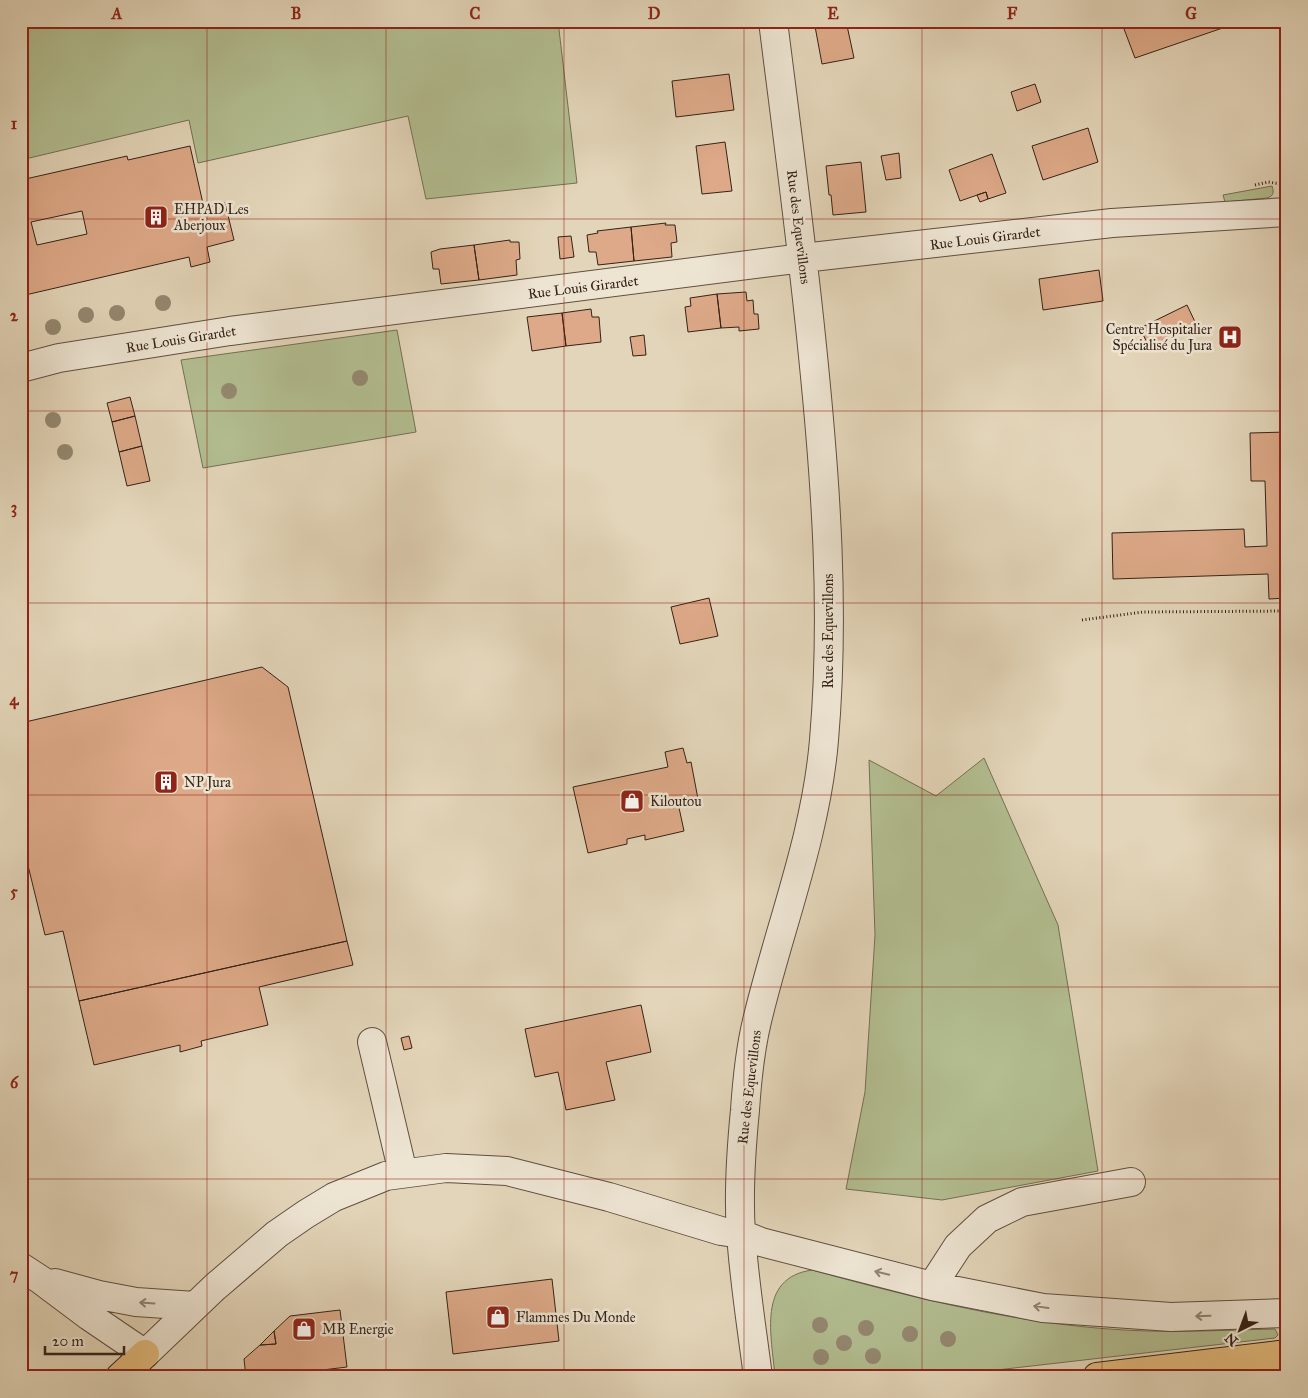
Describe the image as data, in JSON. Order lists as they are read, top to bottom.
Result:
{
  "streets": {
    "street": ["Rue des Equevillons", "Rue Louis Girardet"]
  },
  "crossings": [
    ["Rue des Equevillons", "Rue Louis Girardet"]
  ],
  "places": {
    "building": ["EHPAD Les Aberjoux", "NP Jura"],
    "hospital": ["Centre Hospitalier Spécialisé du Jura"],
    "shop": ["Kiloutou", "Flammes Du Monde", "MB Energie"]
  },
  "scale_bar": "20 m",
  "north": "bottom left",
  "grid": {
    "columns": [
      "A",
      "B",
      "C",
      "D",
      "E",
      "F",
      "G"
    ],
    "rows": [
      "1",
      "2",
      "3",
      "4",
      "5",
      "6",
      "7"
    ]
  }
}
